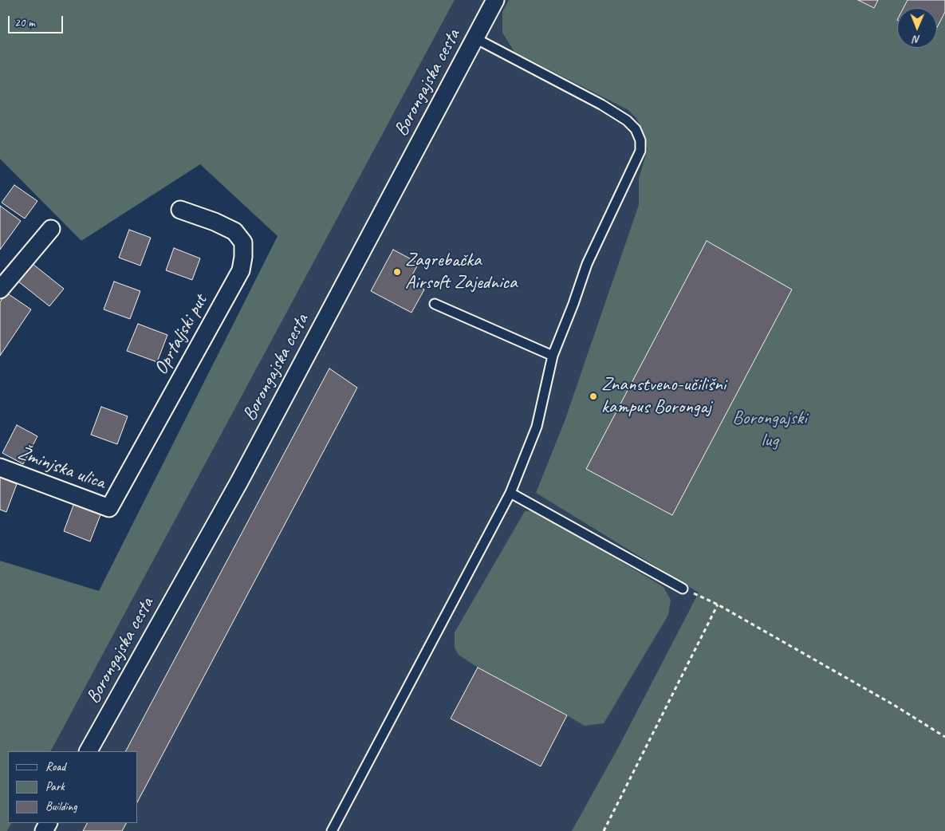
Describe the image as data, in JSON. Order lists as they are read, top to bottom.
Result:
{
  "streets": {
    "street": ["Borongajska cesta", "Oprtaljski put", "Žminjska ulica"]
  },
  "crossings": [
    ["Oprtaljski put", "Žminjska ulica"]
  ],
  "parks": ["Borongajski lug"],
  "places": ["Zagrebačka Airsoft Zajednica", "Znanstveno-učilišni kampus Borongaj"],
  "legend": ["Road", "Park", "Building"],
  "scale_bar": "20 m",
  "north": "bottom"
}
